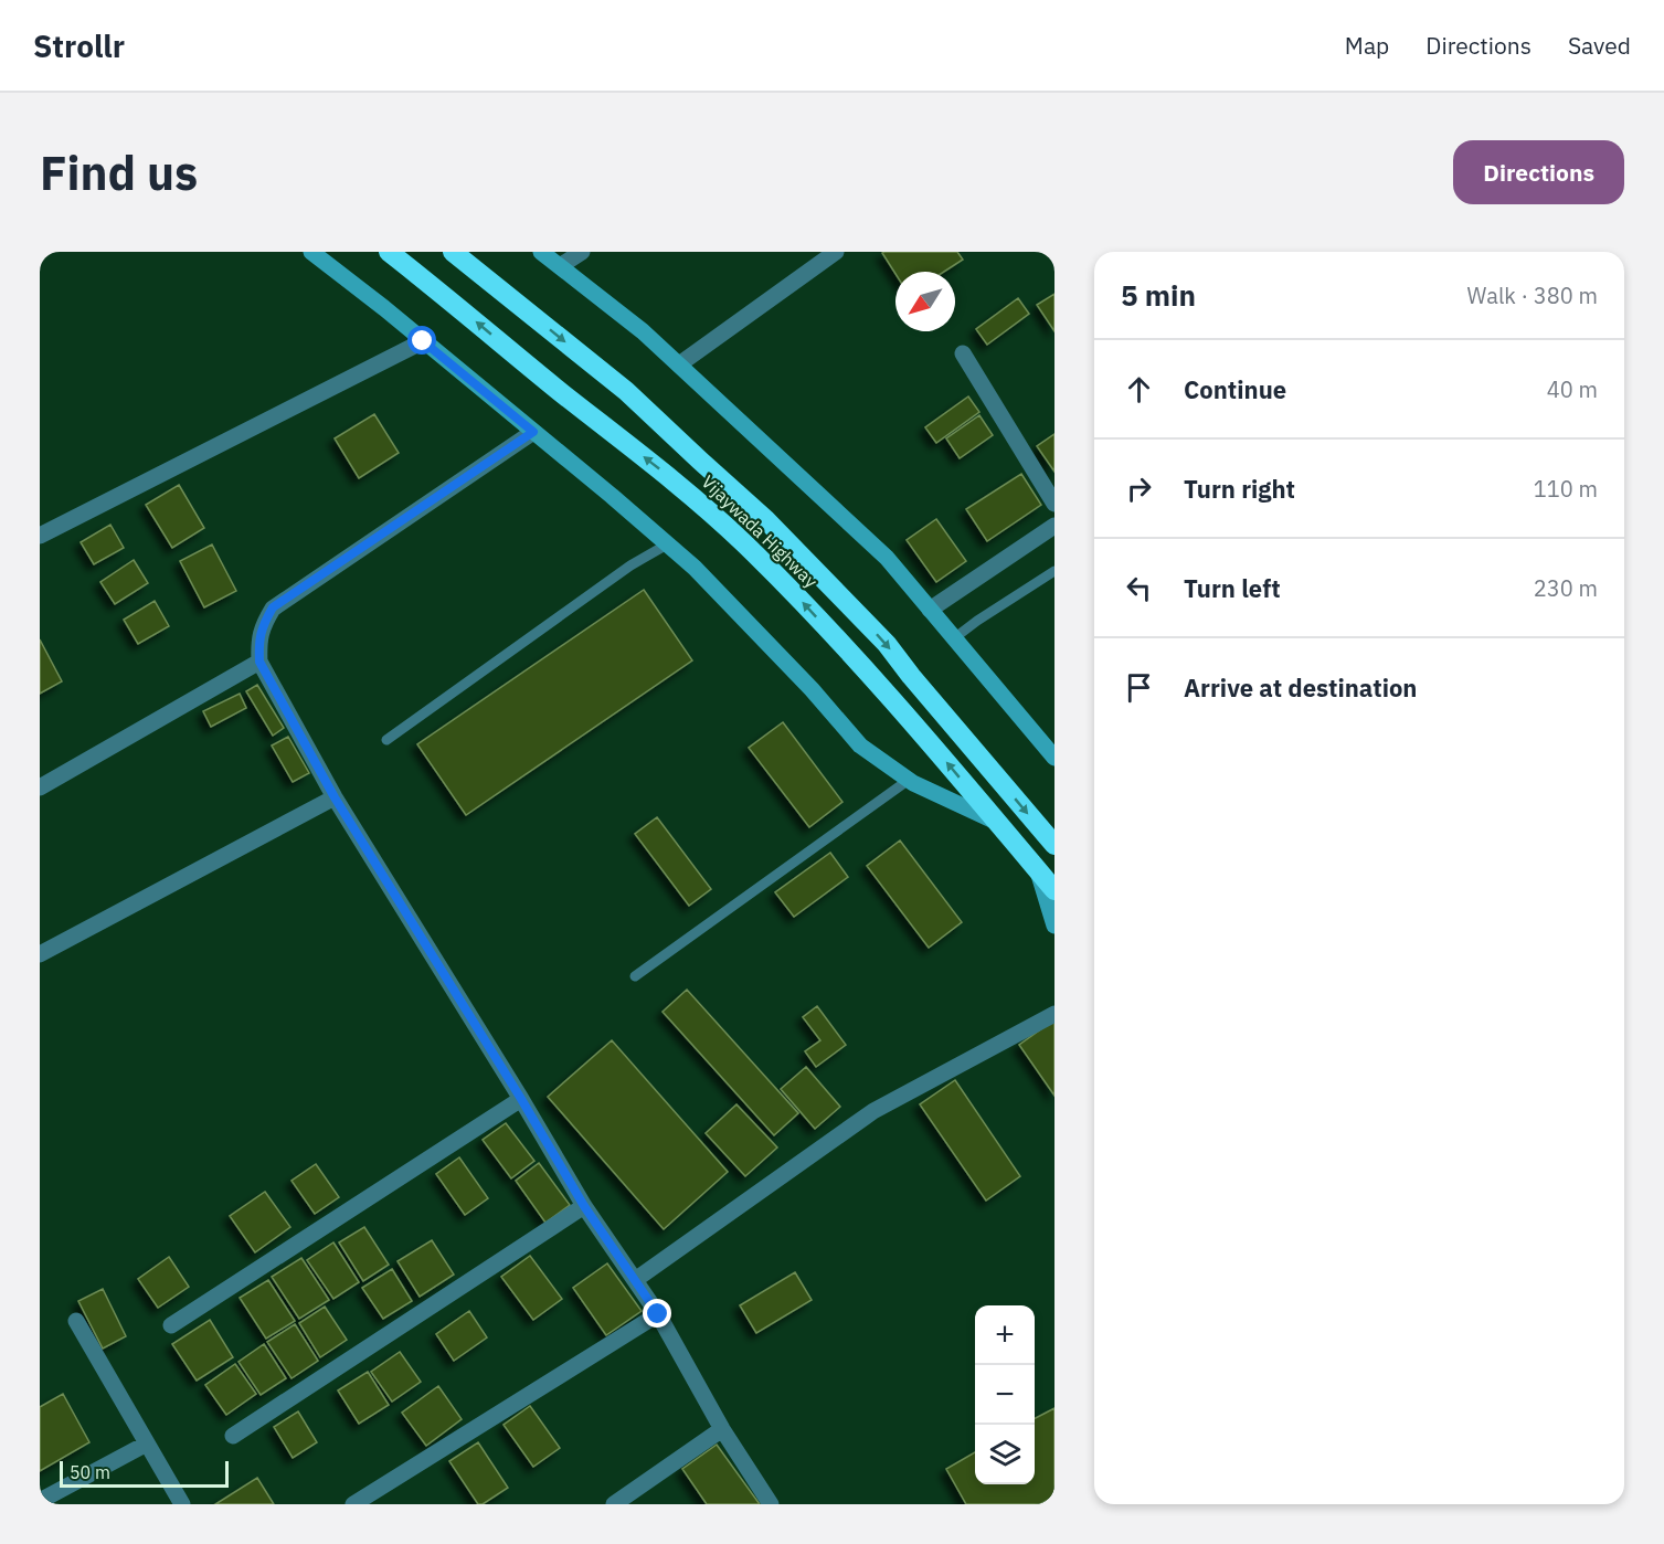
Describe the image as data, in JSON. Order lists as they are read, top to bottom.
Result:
{
  "streets": {
    "highway": ["Vijaywada Highway"]
  },
  "scale_bar": "50 m",
  "north": "bottom left",
  "page": {
    "header": "Strollr",
    "nav": ["Map", "Directions", "Saved"],
    "buttons": "Directions",
    "title": "Find us",
    "heading": ["5 min", "Walk · 380 m"],
    "list": [
      ["Continue", "40 m"],
      ["Turn right", "110 m"],
      ["Turn left", "230 m"],
      "Arrive at destination"
    ],
    "map_buttons": ["+", "−"],
    "scale": "50 m"
  }
}
